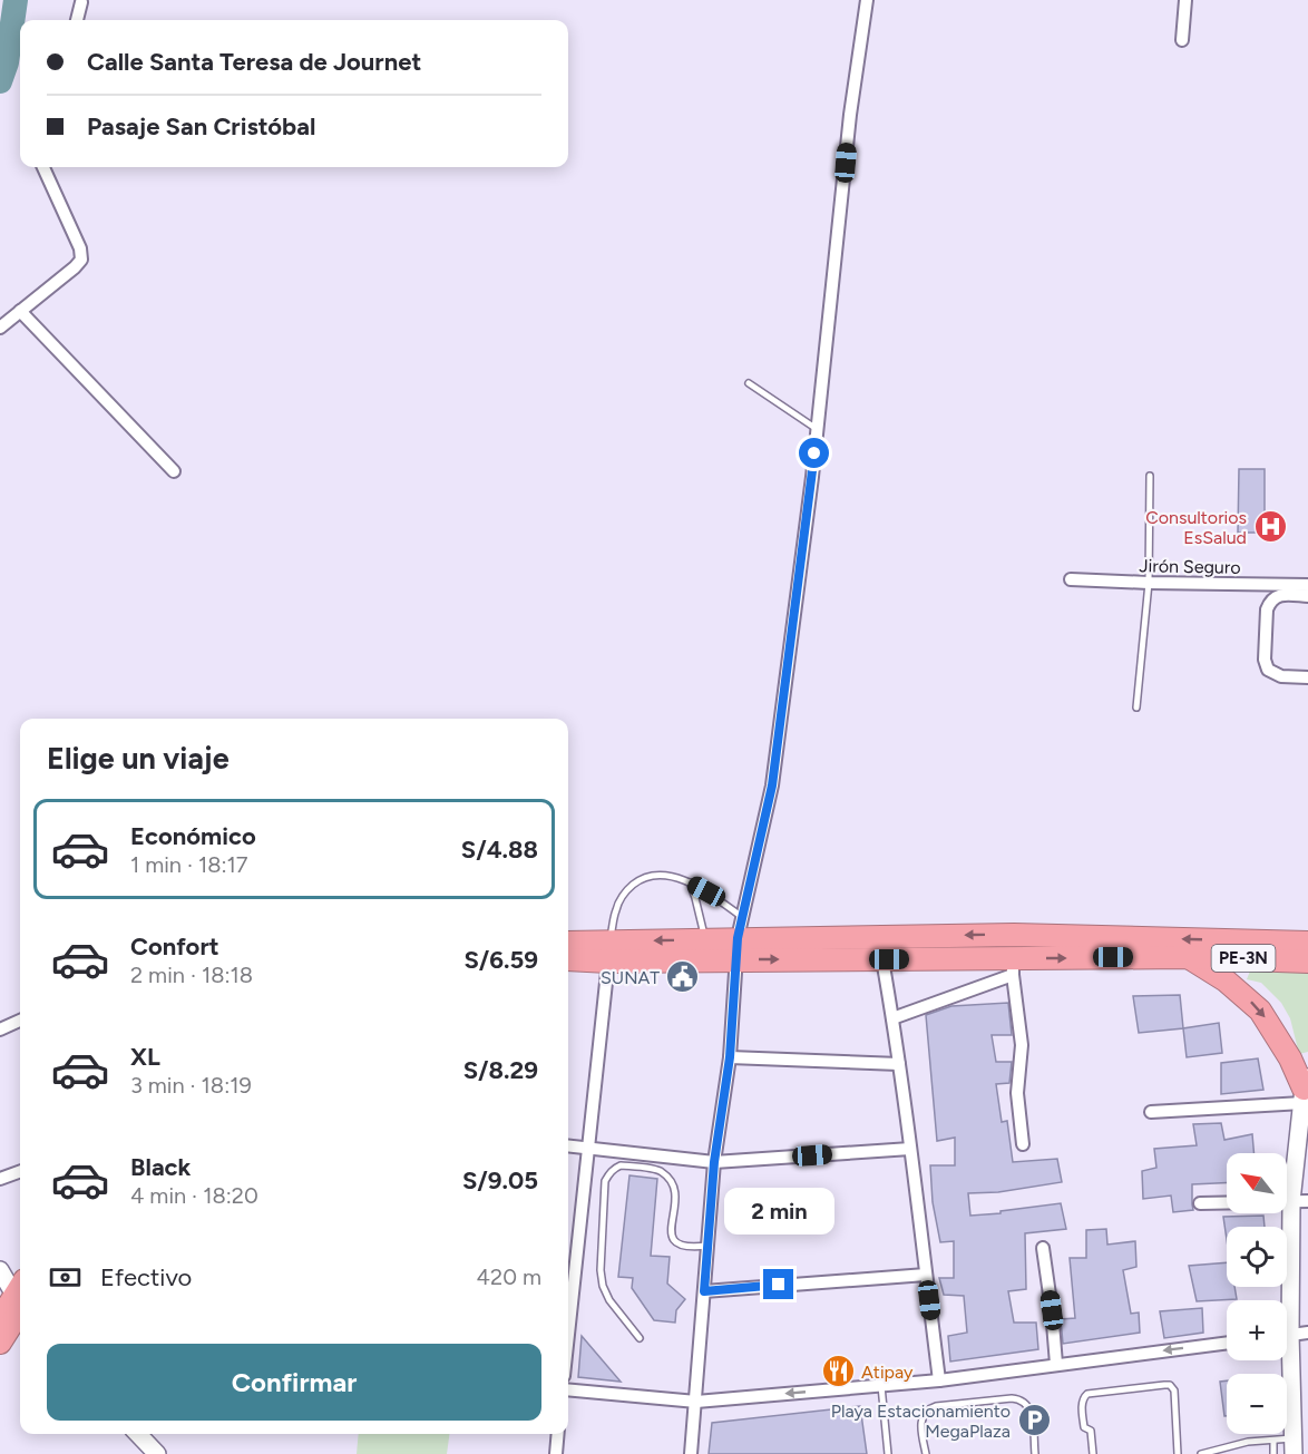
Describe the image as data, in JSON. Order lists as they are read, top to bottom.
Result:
{
  "streets": {
    "highway": ["PE-3N"],
    "street": ["Jirón Seguro"]
  },
  "places": {
    "hospital": ["Consultorios EsSalud"],
    "public building": ["SUNAT"],
    "restaurant": ["Atipay"],
    "parking": ["Playa Estacionamiento MegaPlaza"]
  },
  "north": "top left",
  "page": {
    "banner": ["Calle Santa Teresa de Journet", "Pasaje San Cristóbal"],
    "heading": "Elige un viaje",
    "list": [
      {
        "name": "Económico",
        "note": "1 min · 18:17",
        "value": "S/4.88"
      },
      {
        "name": "Confort",
        "note": "2 min · 18:18",
        "value": "S/6.59"
      },
      {
        "name": "XL",
        "note": "3 min · 18:19",
        "value": "S/8.29"
      },
      {
        "name": "Black",
        "note": "4 min · 18:20",
        "value": "S/9.05"
      }
    ],
    "map_buttons": ["+", "−"],
    "bubble": "2 min",
    "pay": ["Efectivo", "420 m"],
    "buttons": "Confirmar"
  }
}
